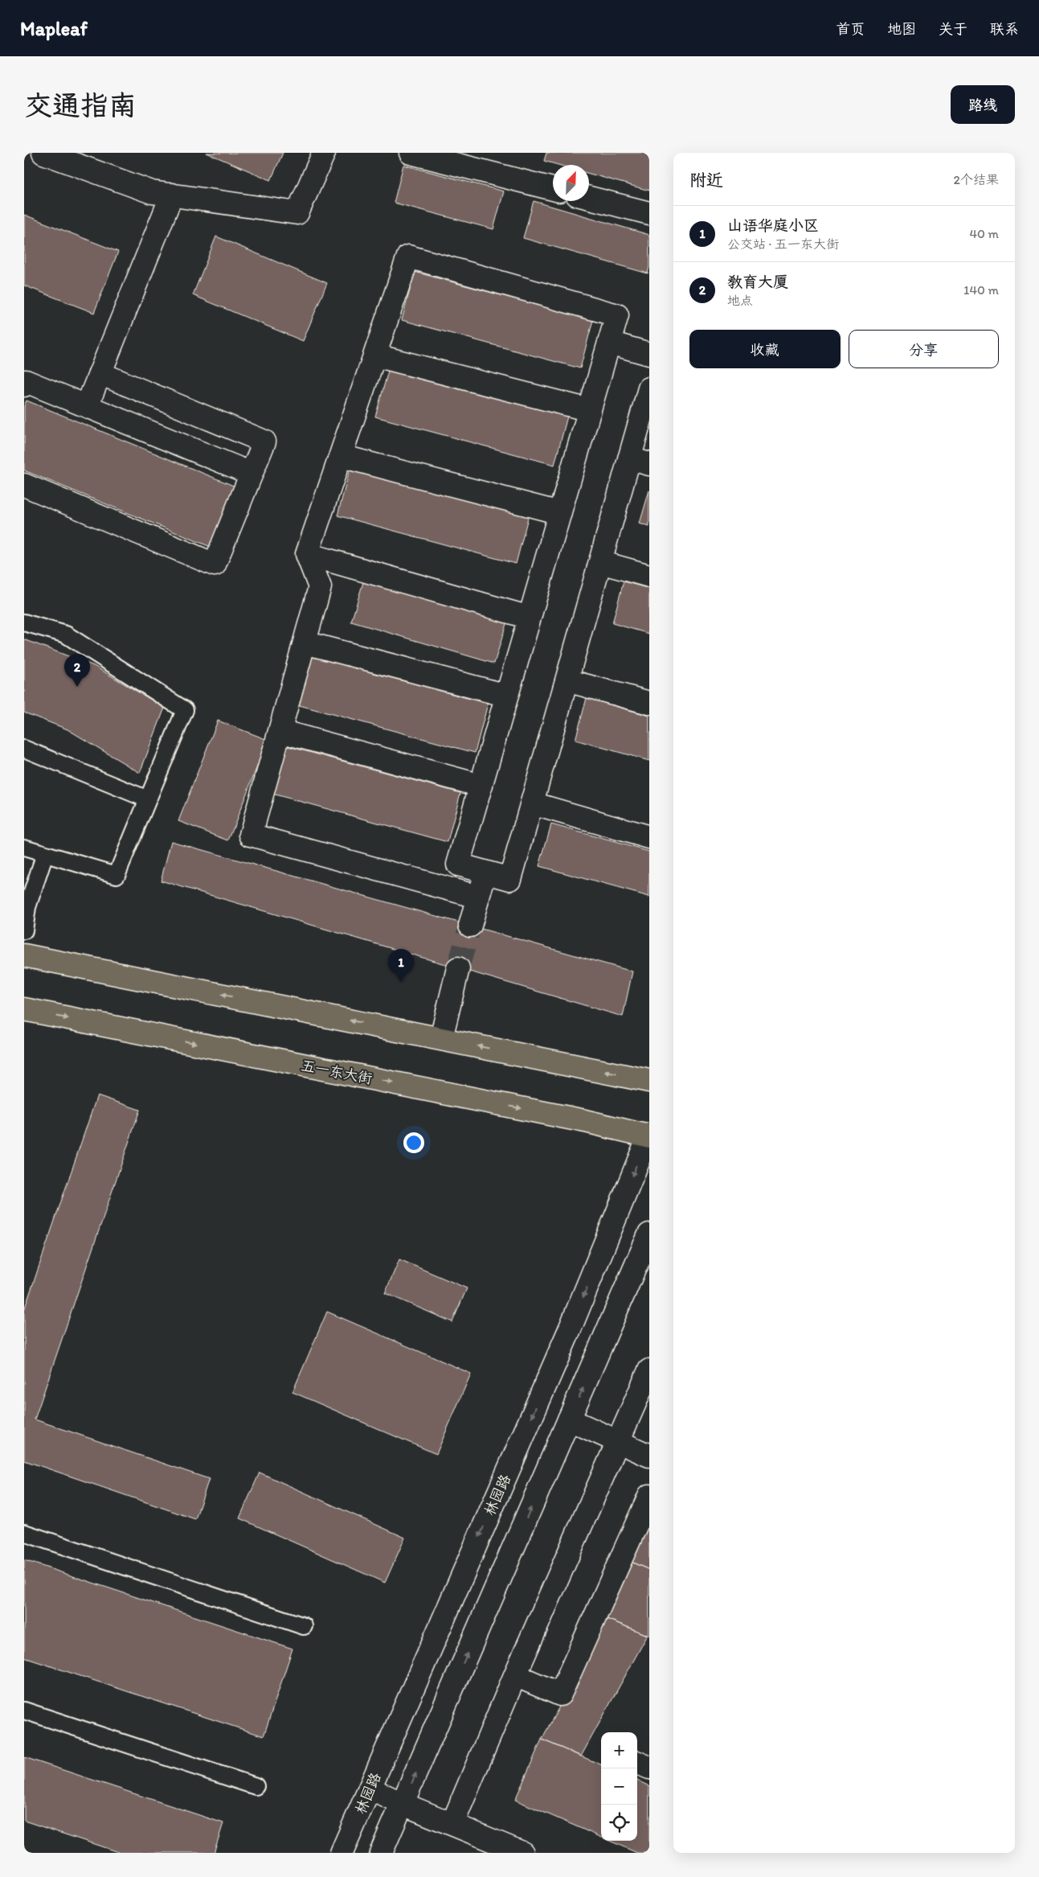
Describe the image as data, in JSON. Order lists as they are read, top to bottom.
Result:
{
  "streets": {
    "main road": ["五一东大街"],
    "street": ["林园路"]
  },
  "crossings": [
    ["五一东大街", "林园路"]
  ],
  "north": "top right",
  "page": {
    "header": "Mapleaf",
    "nav": [
      "首页",
      "地图",
      "关于",
      "联系"
    ],
    "buttons": [
      "路线",
      ["收藏", "分享"]
    ],
    "title": "交通指南",
    "heading": ["附近", "2个结果"],
    "list": [
      {
        "mark": "1",
        "name": "山语华庭小区",
        "note": "公交站 · 五一东大街",
        "value": "40 m"
      },
      {
        "mark": "2",
        "name": "教育大厦",
        "note": "地点",
        "value": "140 m"
      }
    ],
    "pins": ["2", "1"],
    "map_buttons": ["+", "−"]
  }
}
